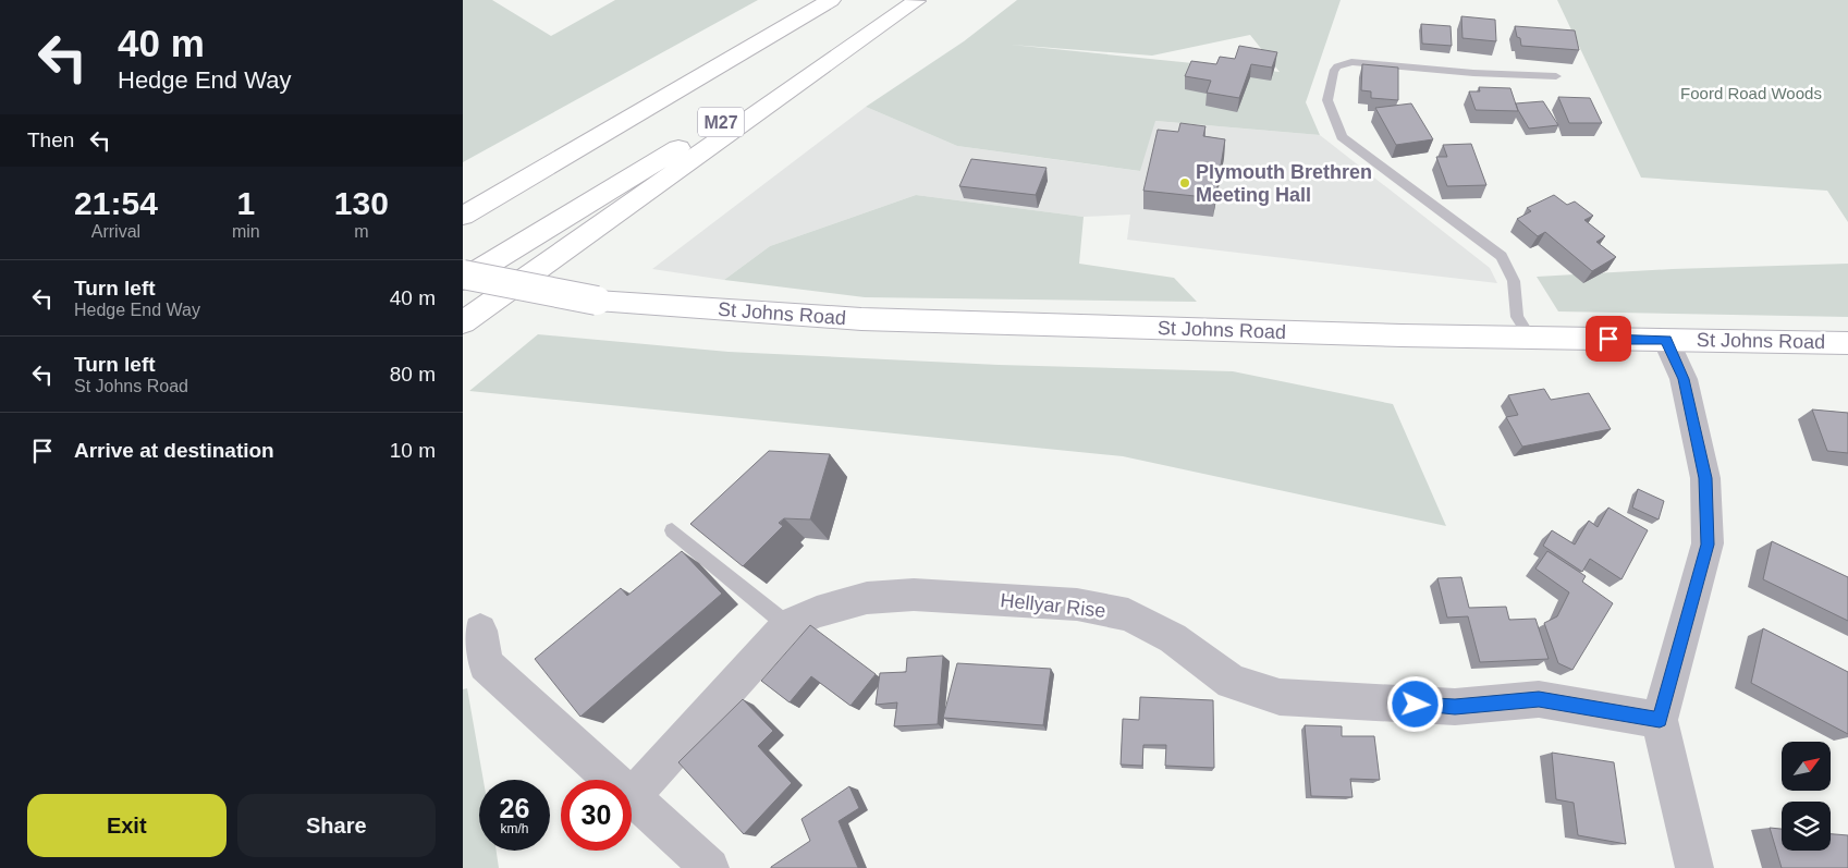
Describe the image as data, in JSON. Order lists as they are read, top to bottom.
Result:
{
  "streets": {
    "main road": ["M27", "St Johns Road"],
    "street": ["Hellyar Rise"]
  },
  "parks": ["Foord Road Woods"],
  "places": ["Plymouth Brethren Meeting Hall"],
  "north": "top right",
  "page": {
    "turn": ["40 m", "Hedge End Way"],
    "then": "Then",
    "eta": [
      "21:54",
      "Arrival",
      "1",
      "min",
      "130",
      "m"
    ],
    "list": [
      {
        "name": "Turn left",
        "note": "Hedge End Way",
        "value": "40 m"
      },
      {
        "name": "Turn left",
        "note": "St Johns Road",
        "value": "80 m"
      },
      {
        "name": "Arrive at destination",
        "value": "10 m"
      }
    ],
    "speed": "26 km/h",
    "limit": "30",
    "buttons": ["Exit", "Share"]
  }
}
